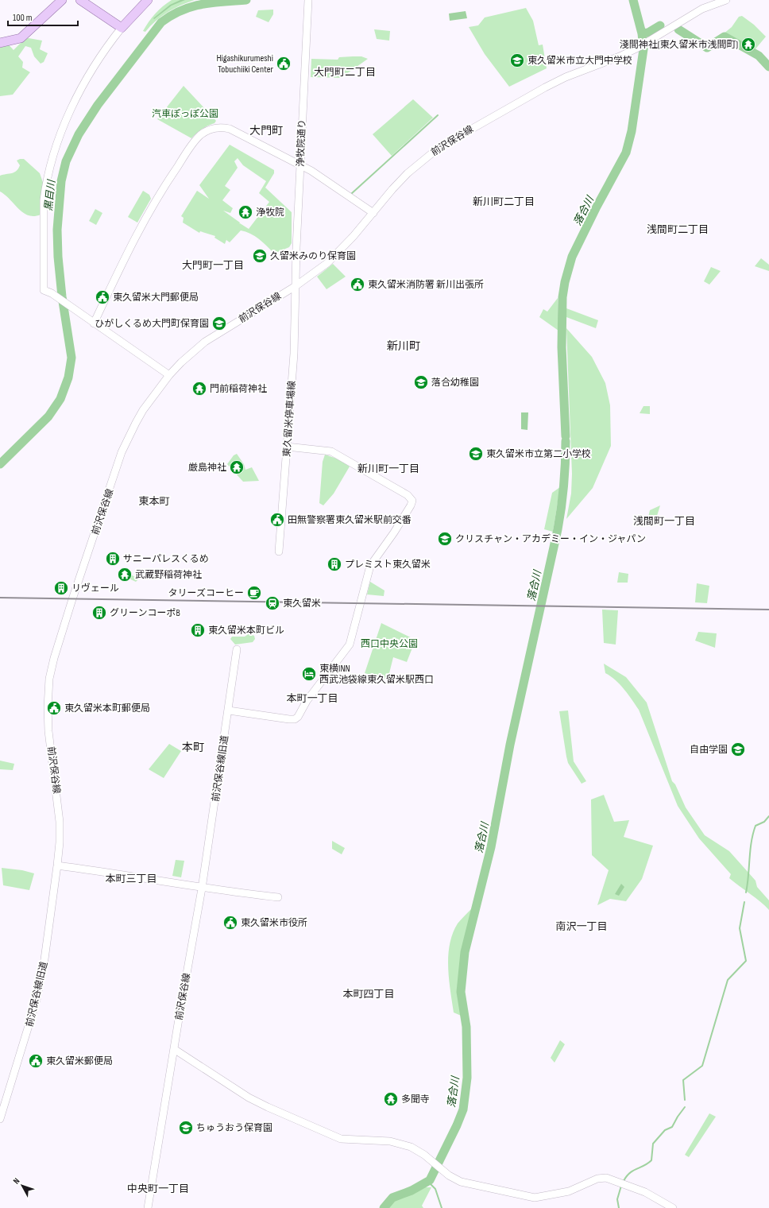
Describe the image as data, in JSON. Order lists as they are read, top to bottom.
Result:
{
  "streets": {
    "street": [
      "前沢保谷線",
      "浄牧院通り",
      "東久留米停車場線",
      "前沢保谷線旧道"
    ]
  },
  "crossings": [
    ["前沢保谷線", "浄牧院通り"],
    ["前沢保谷線", "東久留米停車場線"],
    ["前沢保谷線", "前沢保谷線旧道"],
    ["浄牧院通り", "東久留米停車場線"]
  ],
  "districts": [
    "大門町二丁目",
    "大門町",
    "新川町二丁目",
    "浅間町二丁目",
    "大門町一丁目",
    "新川町",
    "新川町一丁目",
    "東本町",
    "浅間町一丁目",
    "本町一丁目",
    "本町",
    "本町三丁目",
    "南沢一丁目",
    "本町四丁目",
    "中央町一丁目"
  ],
  "water": ["黒目川", "落合川"],
  "parks": ["汽車ぽっぽ公園", "西口中央公園"],
  "places": {
    "temple": [
      "淺間神社(東久留米市浅間町)",
      "浄牧院",
      "門前稲荷神社",
      "厳島神社",
      "武蔵野稲荷神社",
      "多聞寺"
    ],
    "school or university": [
      "東久留米市立大門中学校",
      "久留米みのり保育園",
      "ひがしくるめ大門町保育園",
      "落合幼稚園",
      "東久留米市立第二小学校",
      "クリスチャン・アカデミー・イン・ジャパン",
      "自由学園",
      "ちゅうおう保育園"
    ],
    "public building": [
      "Higashikurumeshi Tobuchiiki Center",
      "東久留米消防署 新川出張所",
      "東久留米大門郵便局",
      "田無警察署東久留米駅前交番",
      "東久留米本町郵便局",
      "東久留米市役所",
      "東久留米郵便局"
    ],
    "building": [
      "サニーパレスくるめ",
      "プレミスト東久留米",
      "リヴェール",
      "グリーンコーポB",
      "東久留米本町ビル"
    ],
    "cafe": ["タリーズコーヒー"],
    "station": ["東久留米"],
    "hotel": ["東横INN 西武池袋線東久留米駅西口"]
  },
  "scale_bar": "100 m",
  "north": "top left"
}
